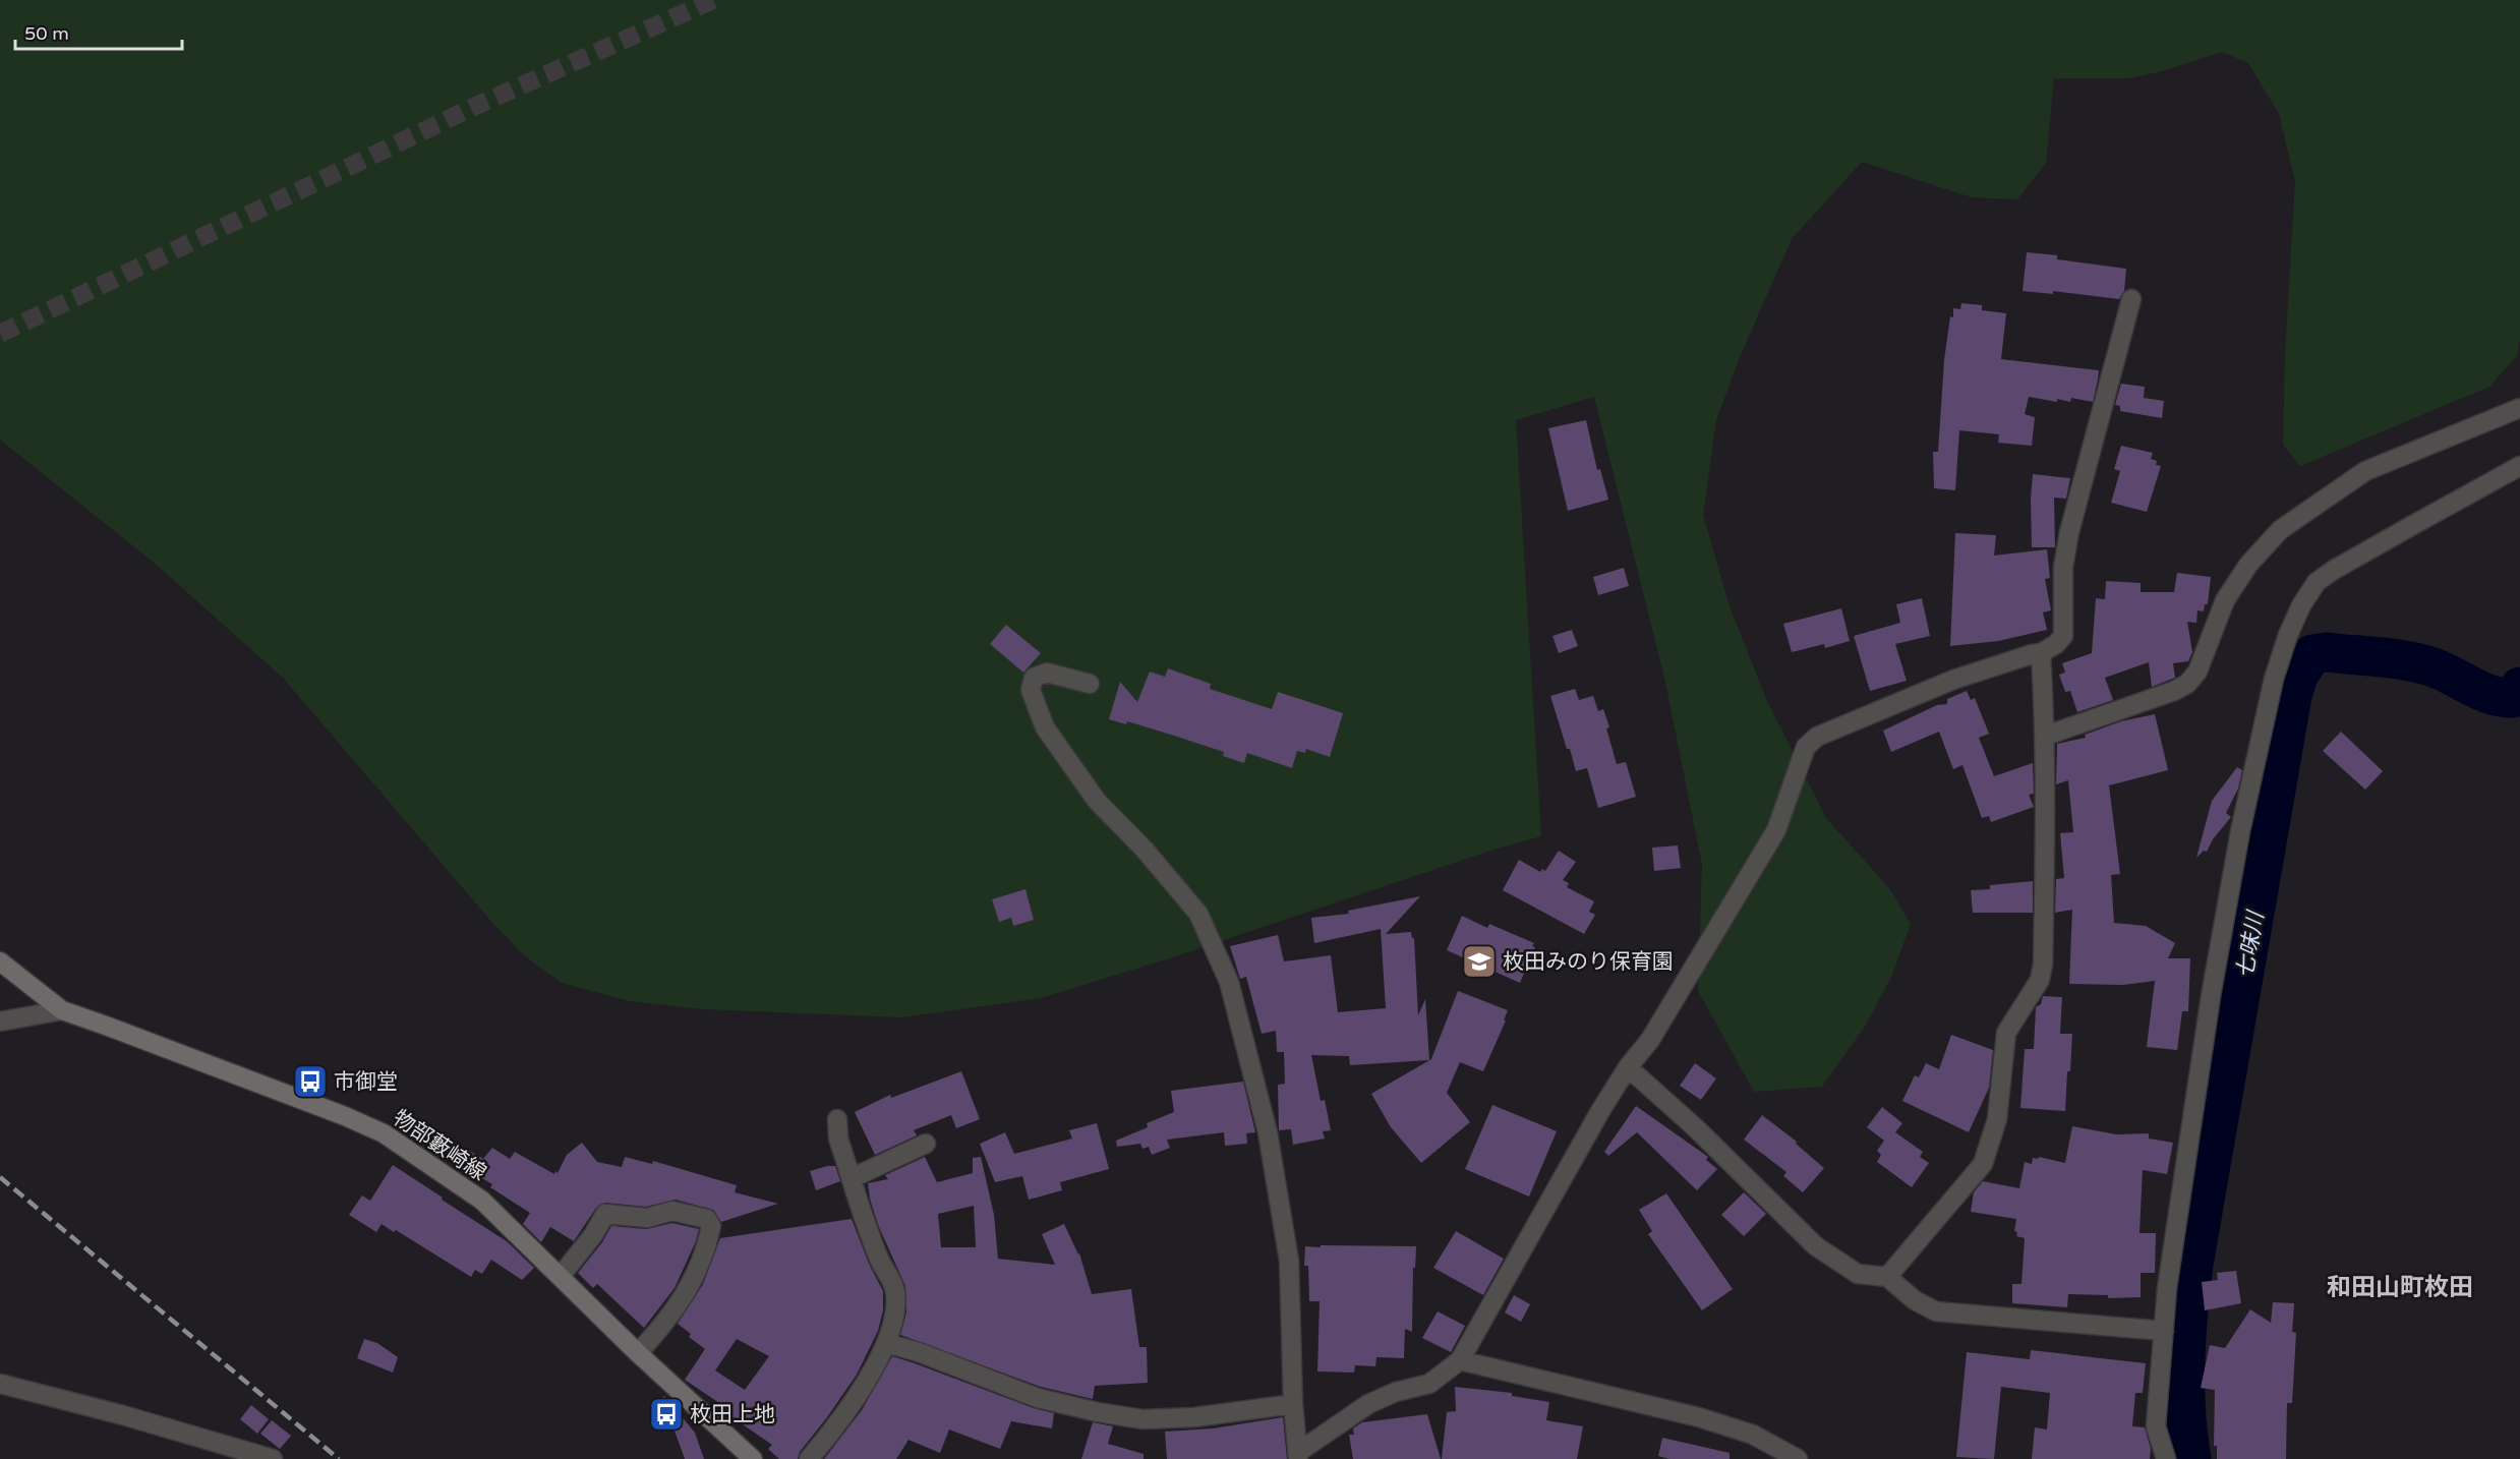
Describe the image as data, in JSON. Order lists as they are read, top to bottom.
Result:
{
  "streets": {
    "main road": ["物部藪崎線"]
  },
  "districts": ["和田山町枚田"],
  "water": ["七味川"],
  "places": {
    "school or university": ["枚田みのり保育園"],
    "bus stop": ["市御堂", "枚田上地"]
  },
  "scale_bar": "50 m"
}
